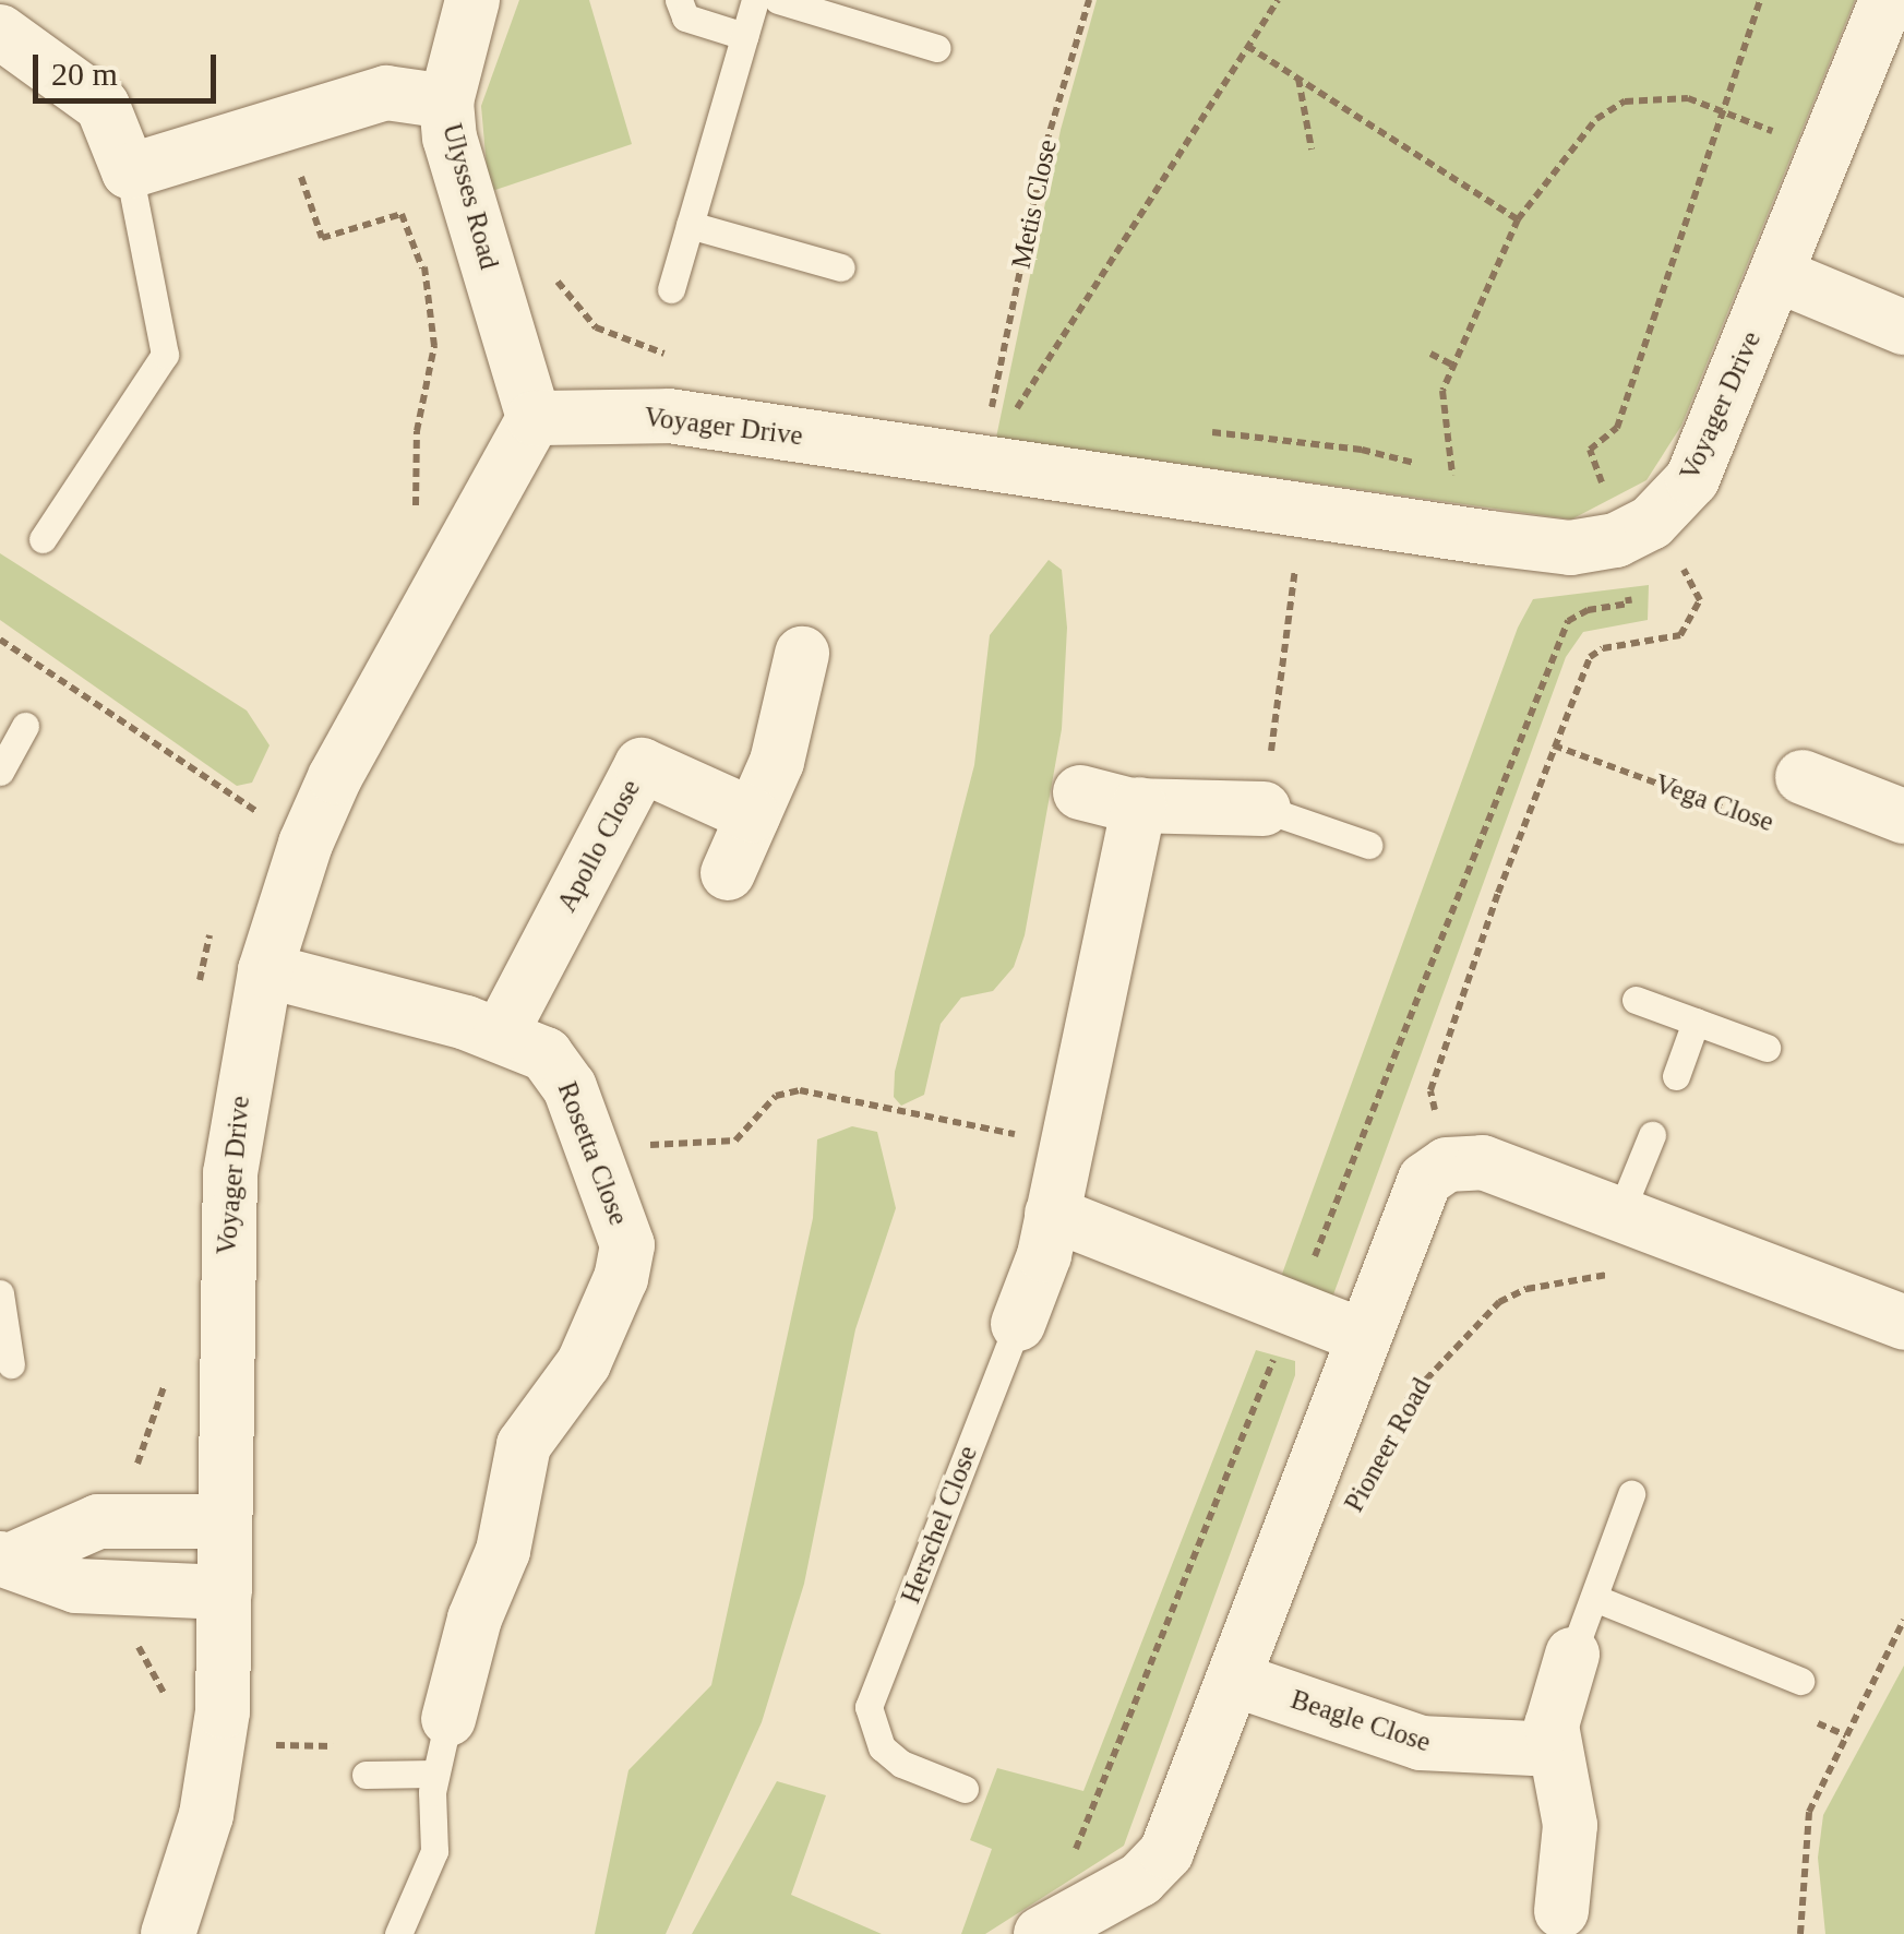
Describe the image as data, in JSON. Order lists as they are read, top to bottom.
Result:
{
  "streets": {
    "street": [
      "Ulysses Road",
      "Voyager Drive",
      "Vega Close",
      "Apollo Close",
      "Rosetta Close",
      "Pioneer Road",
      "Herschel Close",
      "Beagle Close"
    ],
    "path": ["Metis Close"]
  },
  "crossings": [
    ["Ulysses Road", "Voyager Drive"],
    ["Voyager Drive", "Rosetta Close"],
    ["Apollo Close", "Rosetta Close"],
    ["Pioneer Road", "Beagle Close"]
  ],
  "scale_bar": "20 m"
}
